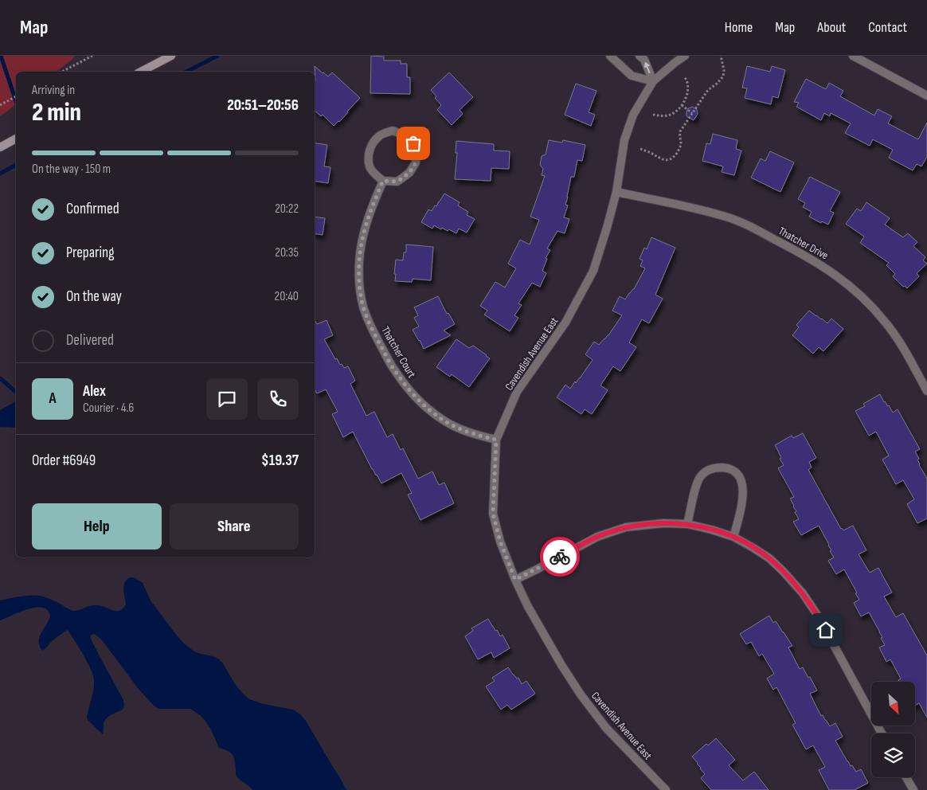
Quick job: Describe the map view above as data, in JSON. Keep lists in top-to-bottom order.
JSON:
{
  "streets": {
    "street": ["Thatcher Drive", "Thatcher Court", "Cavendish Avenue East"]
  },
  "crossings": [
    ["Thatcher Drive", "Cavendish Avenue East"],
    ["Thatcher Court", "Cavendish Avenue East"]
  ],
  "north": "bottom right",
  "page": {
    "header": "Map",
    "nav": [
      "Home",
      "Map",
      "About",
      "Contact"
    ],
    "heading": ["2 min", "Arriving in", "20:51–20:56"],
    "panel": [
      "Alex",
      "Courier · 4.6",
      "Order #6949",
      "$19.37"
    ],
    "bar": "On the way · 150 m",
    "list": [
      ["Confirmed", "20:22"],
      ["Preparing", "20:35"],
      ["On the way", "20:40"],
      "Delivered"
    ],
    "round": "A",
    "buttons": ["Help", "Share"]
  }
}
